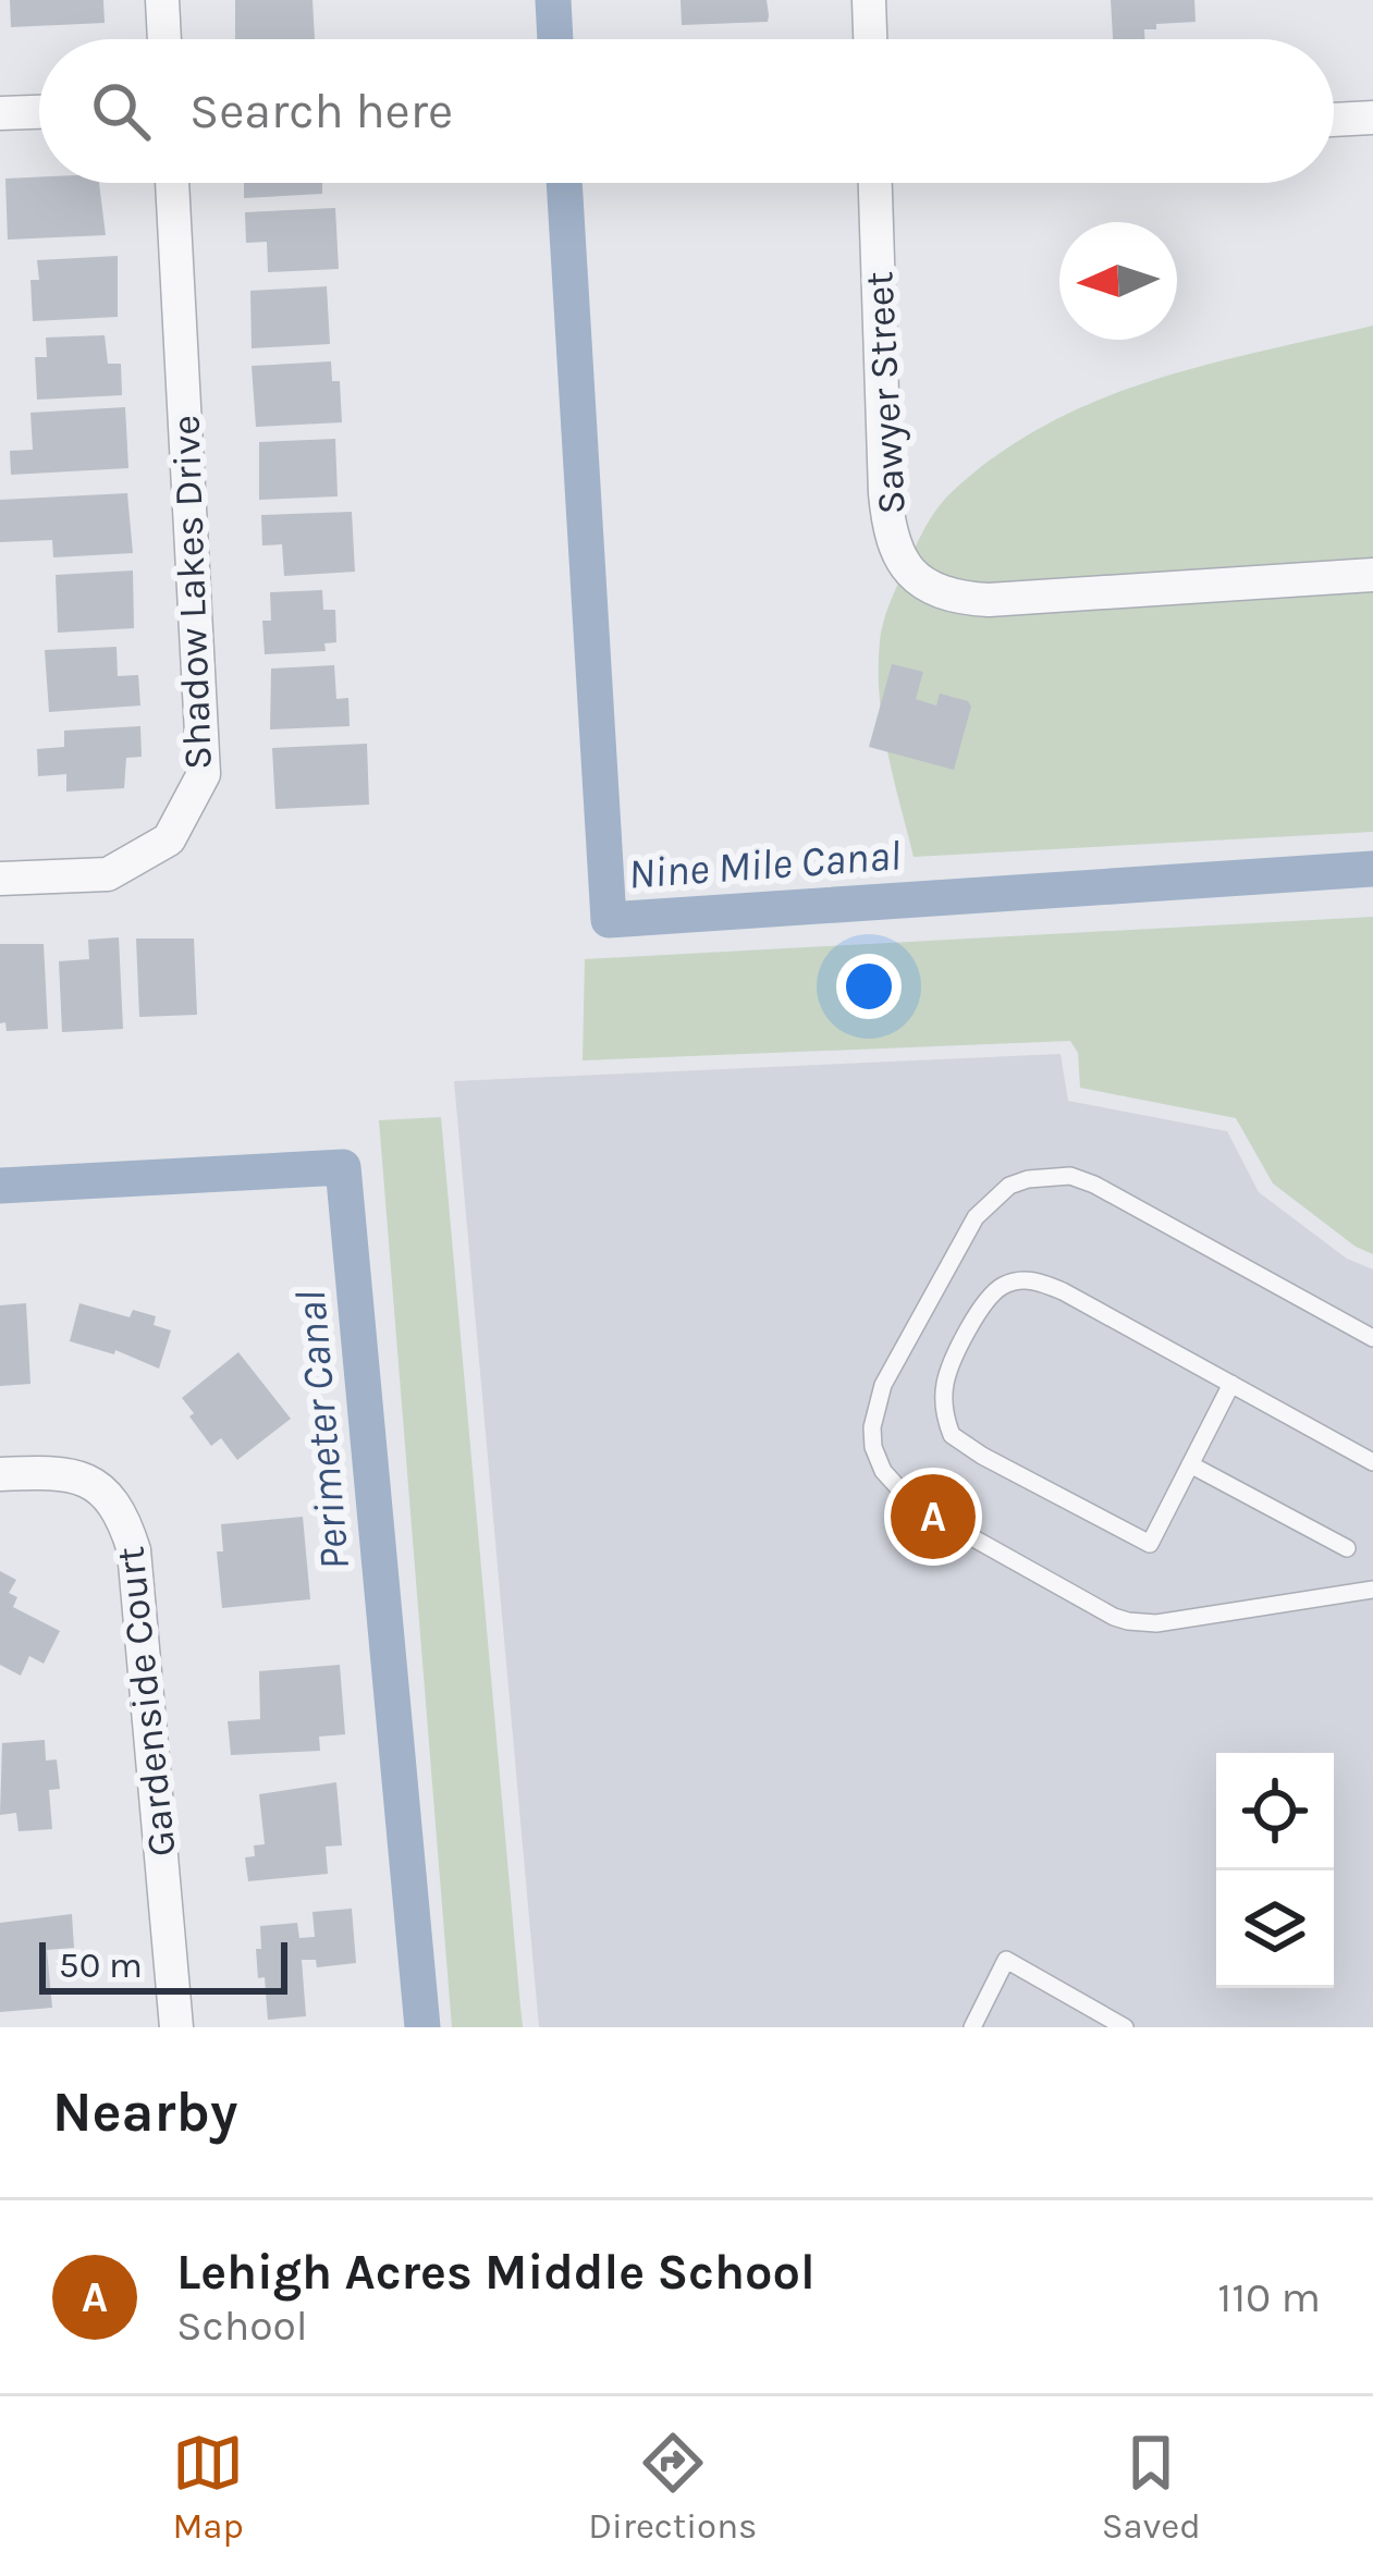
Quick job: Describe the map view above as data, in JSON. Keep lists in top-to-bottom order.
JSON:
{
  "streets": {
    "street": ["Sawyer Street", "Shadow Lakes Drive", "Gardenside Court"]
  },
  "water": ["Nine Mile Canal", "Perimeter Canal"],
  "scale_bar": "50 m",
  "north": "left",
  "page": {
    "search": "Search here",
    "pins": "A",
    "scale": "50 m",
    "heading": "Nearby",
    "list": [
      {
        "mark": "A",
        "name": "Lehigh Acres Middle School",
        "note": "School",
        "value": "110 m"
      }
    ],
    "nav": ["Map", "Directions", "Saved"]
  }
}
